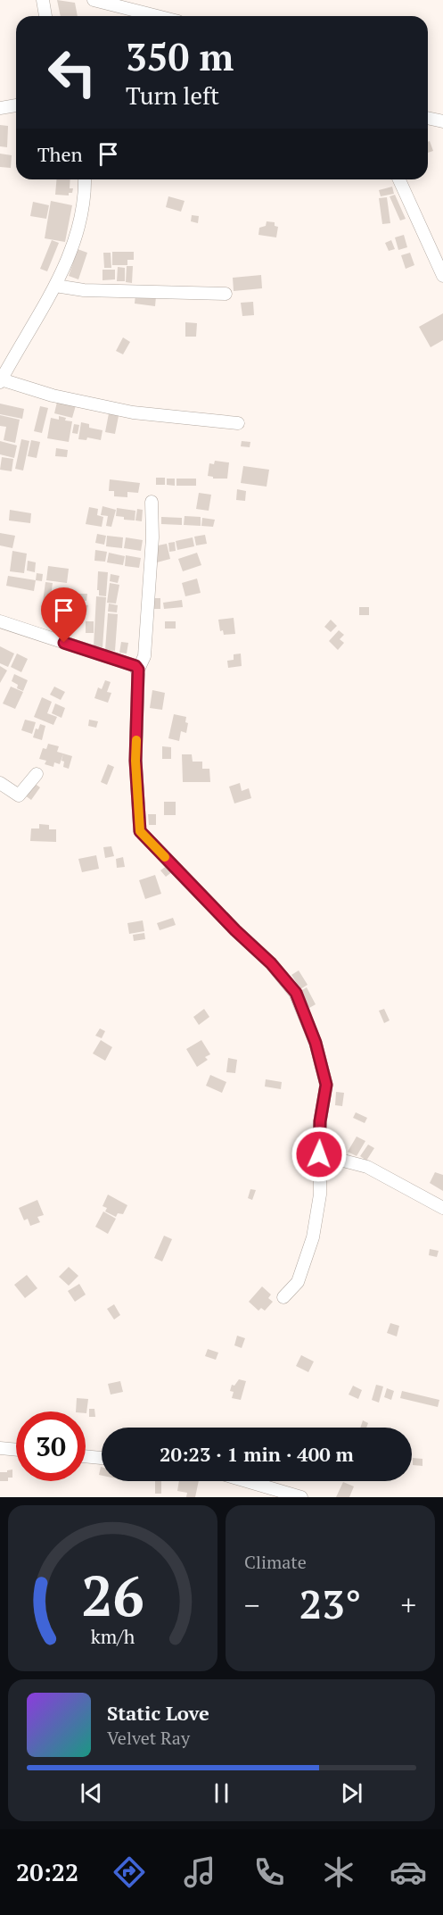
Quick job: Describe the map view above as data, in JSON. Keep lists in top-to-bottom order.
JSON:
{
  "page": {
    "turn": ["350 m", "Turn left"],
    "then": "Then",
    "limit": "30",
    "trip": "20:23 · 1 min · 400 m",
    "tile": "Climate",
    "heat": ["−", "23°", "+"],
    "song": ["Static Love", "Velvet Ray"],
    "tabs": "20:22",
    "gauge": ["26", "km/h"]
  }
}
